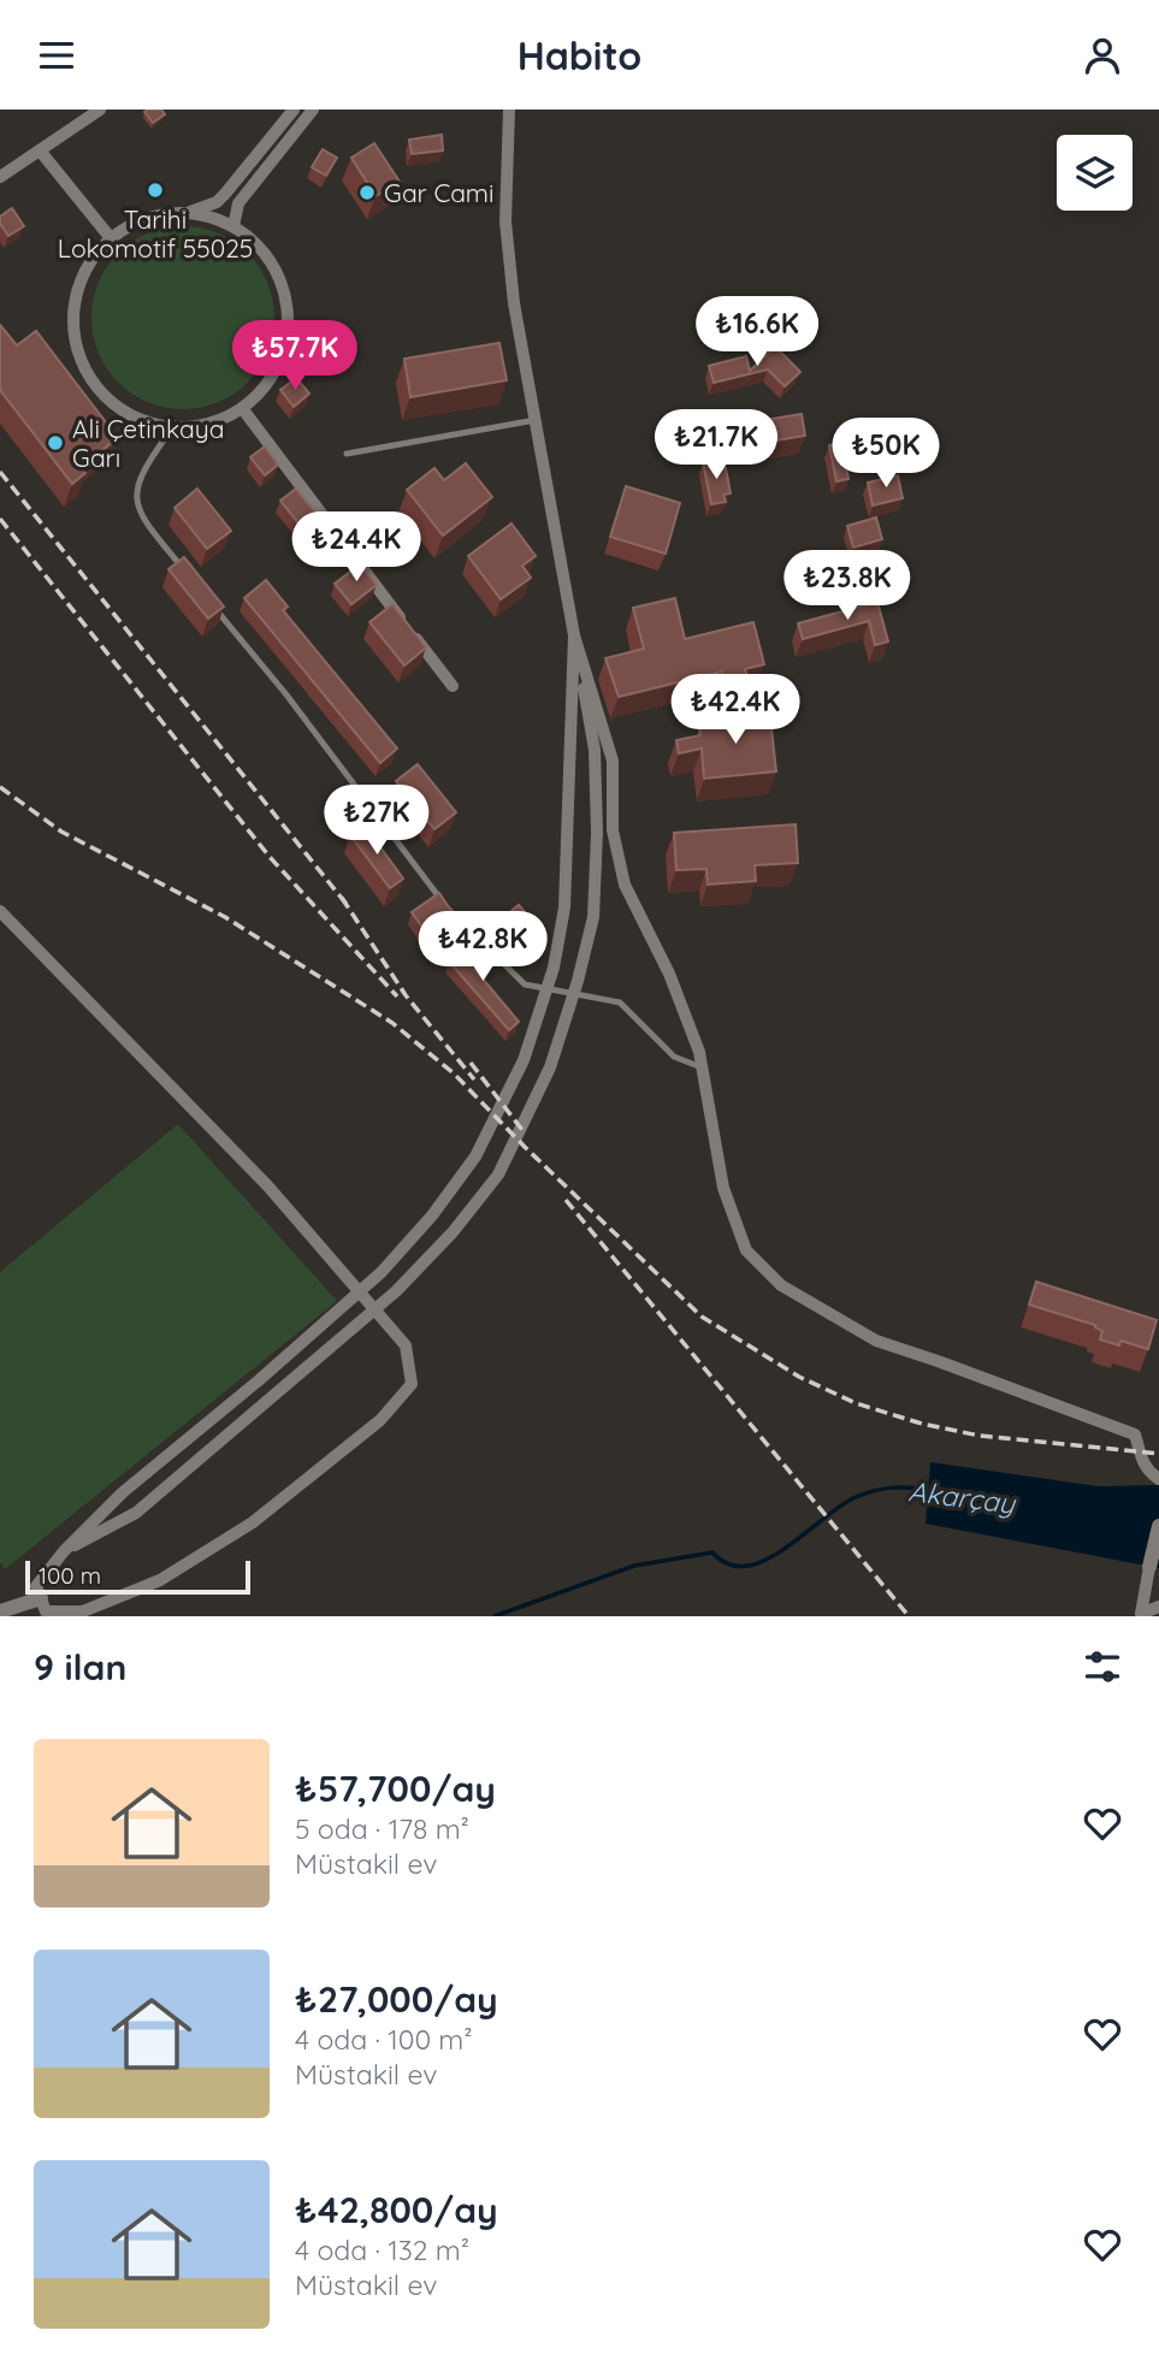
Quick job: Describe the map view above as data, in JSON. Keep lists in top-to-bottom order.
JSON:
{
  "water": ["Akarçay"],
  "places": ["Tarihi Lokomotif 55025", "Gar Cami", "Ali Çetinkaya Garı"],
  "scale_bar": "100 m",
  "page": {
    "header": "Habito",
    "price": [
      "₺16.6K",
      "₺57.7K",
      "₺21.7K",
      "₺50K",
      "₺24.4K",
      "₺23.8K",
      "₺42.4K",
      "₺27K",
      "₺42.8K"
    ],
    "scale": "100 m",
    "heading": "9 ilan",
    "list": [
      {
        "name": "₺57,700/ay",
        "note": "5 oda · 178 m² · Müstakil ev"
      },
      {
        "name": "₺27,000/ay",
        "note": "4 oda · 100 m² · Müstakil ev"
      },
      {
        "name": "₺42,800/ay",
        "note": "4 oda · 132 m² · Müstakil ev"
      }
    ]
  }
}
